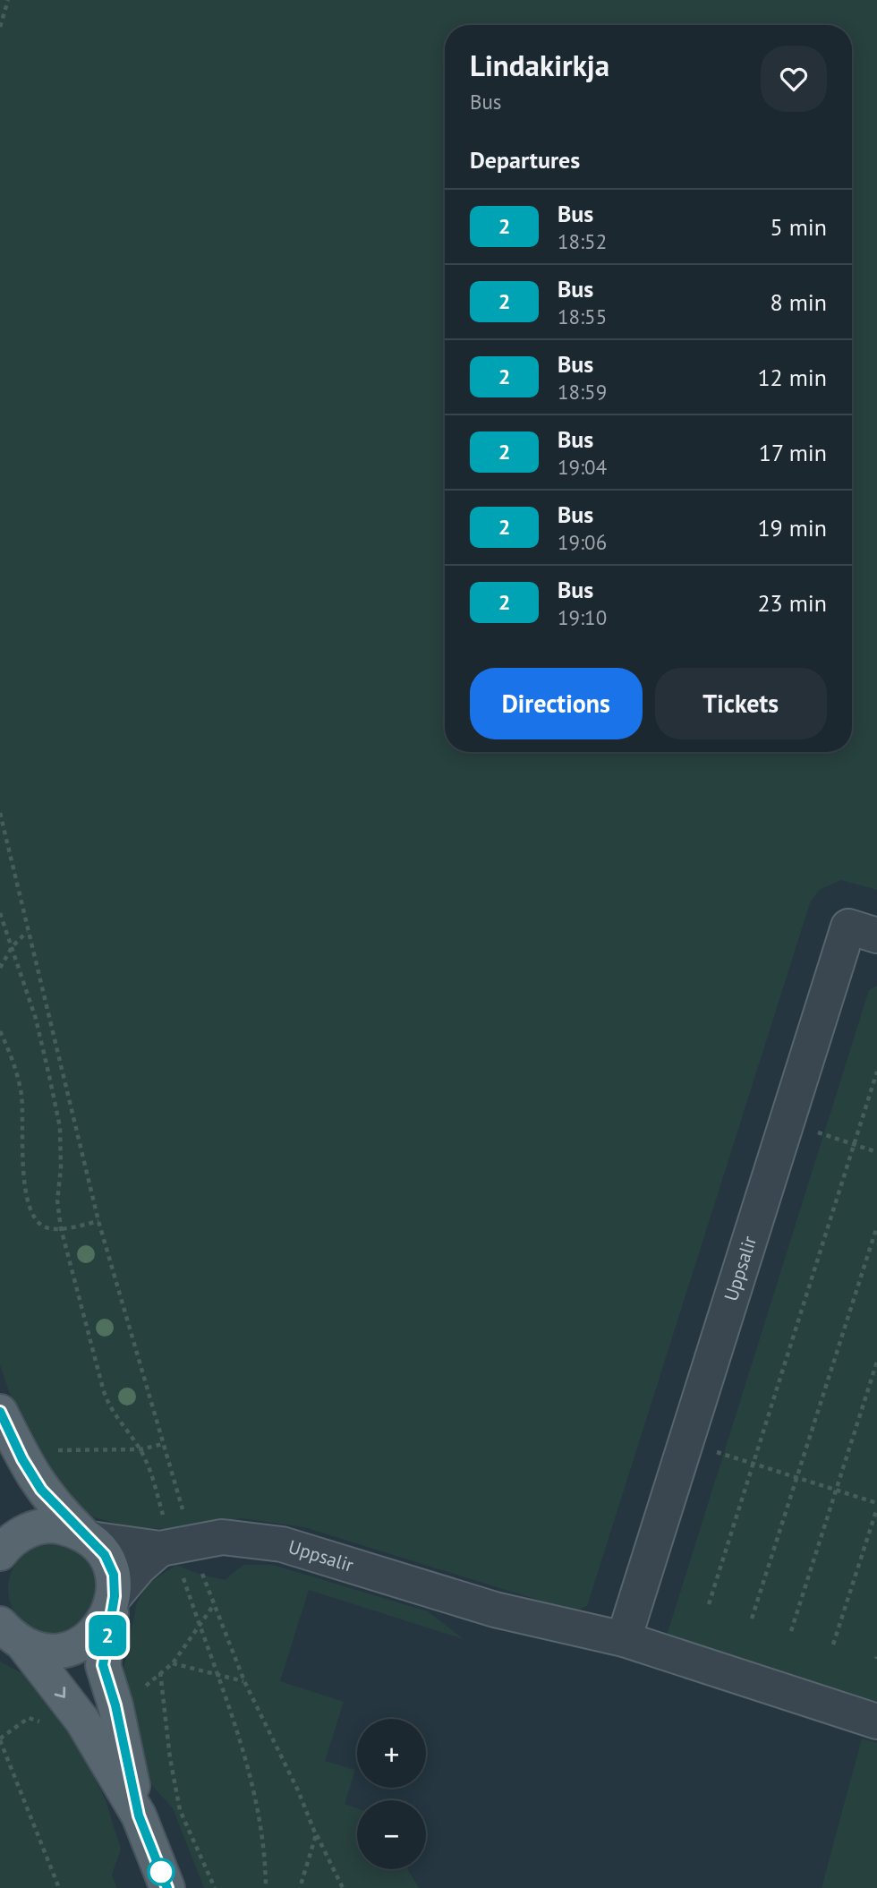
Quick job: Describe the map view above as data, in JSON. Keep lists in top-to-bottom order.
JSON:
{
  "streets": {
    "street": ["Uppsalir"]
  },
  "lines": ["bus line 2"],
  "page": {
    "on_map": "2",
    "heading": [
      ["Lindakirkja", "Bus"],
      "Departures"
    ],
    "list": [
      {
        "mark": "2",
        "name": "Bus",
        "note": "18:52",
        "value": "5 min"
      },
      {
        "mark": "2",
        "name": "Bus",
        "note": "18:55",
        "value": "8 min"
      },
      {
        "mark": "2",
        "name": "Bus",
        "note": "18:59",
        "value": "12 min"
      },
      {
        "mark": "2",
        "name": "Bus",
        "note": "19:04",
        "value": "17 min"
      },
      {
        "mark": "2",
        "name": "Bus",
        "note": "19:06",
        "value": "19 min"
      },
      {
        "mark": "2",
        "name": "Bus",
        "note": "19:10",
        "value": "23 min"
      }
    ],
    "buttons": ["Directions", "Tickets"],
    "map_buttons": ["+", "−"]
  }
}
